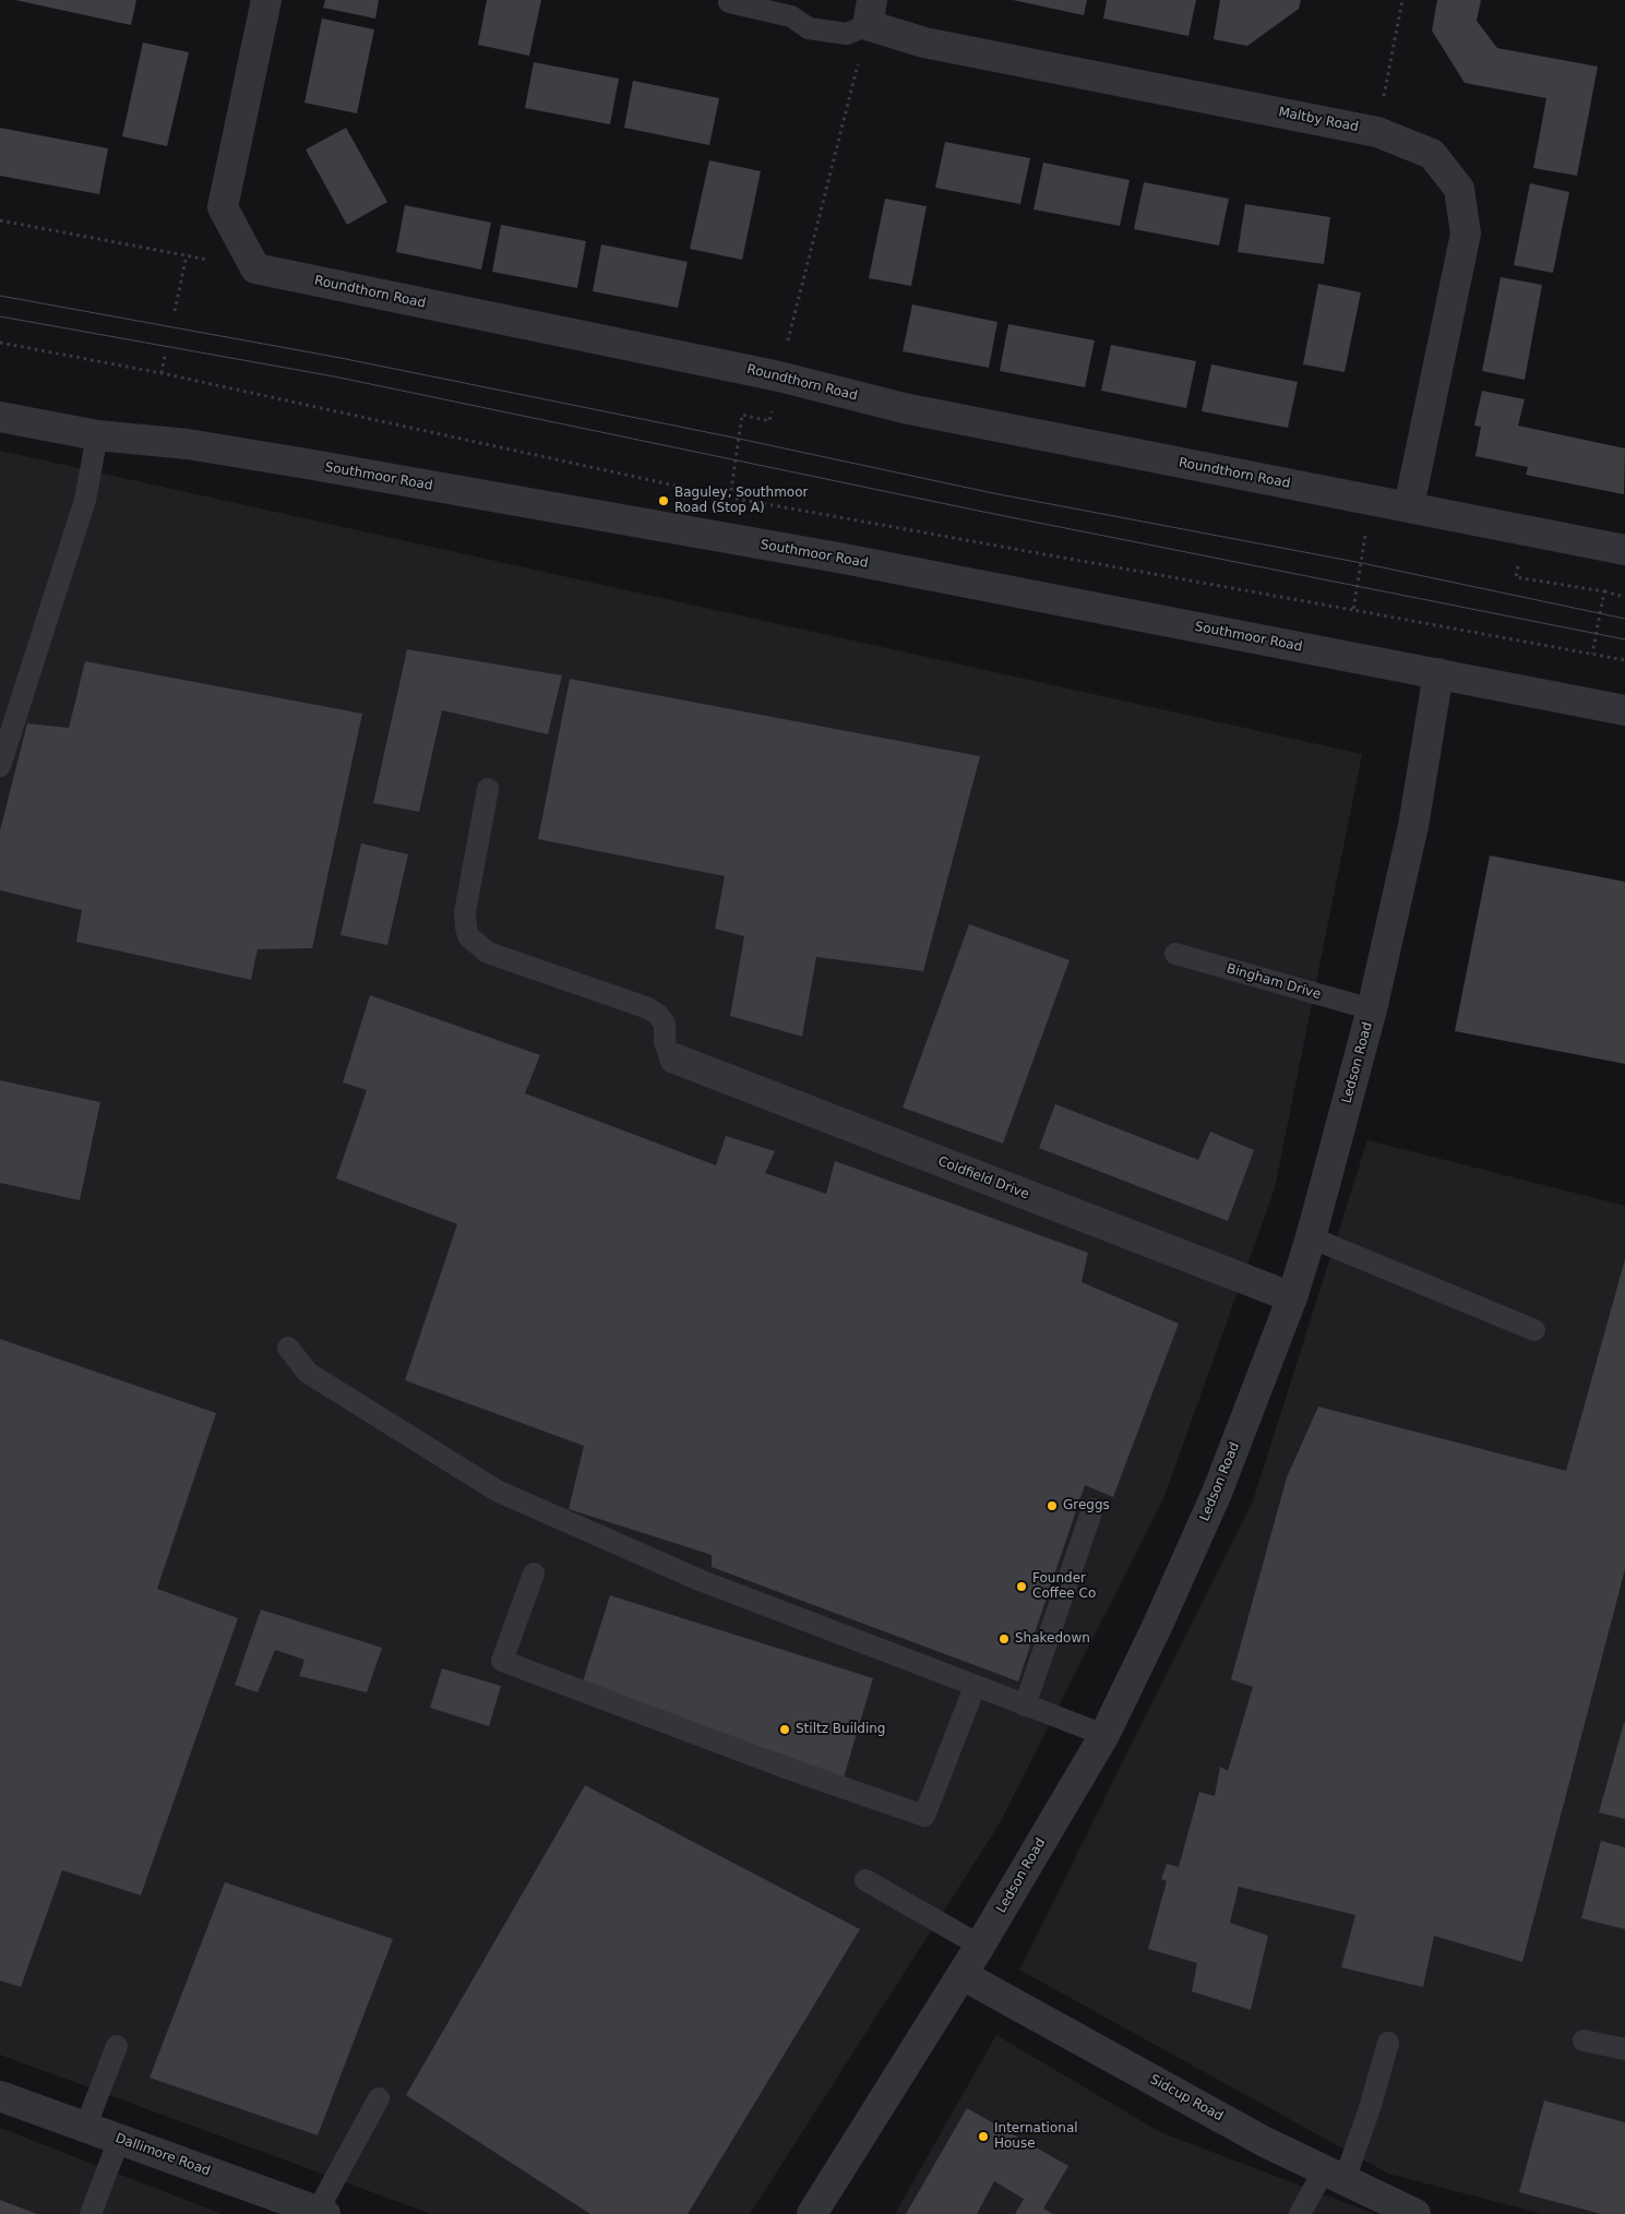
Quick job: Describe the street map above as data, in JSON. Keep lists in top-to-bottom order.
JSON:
{
  "streets": {
    "street": [
      "Maltby Road",
      "Roundthorn Road",
      "Southmoor Road",
      "Ledson Road",
      "Coldfield Drive",
      "Sidcup Road",
      "Dallimore Road"
    ],
    "lane": ["Bingham Drive"]
  },
  "crossings": [
    ["Maltby Road", "Roundthorn Road"],
    ["Southmoor Road", "Ledson Road"],
    ["Bingham Drive", "Ledson Road"],
    ["Ledson Road", "Coldfield Drive"],
    ["Ledson Road", "Sidcup Road"]
  ],
  "places": [
    "Baguley, Southmoor Road (Stop A)",
    "Greggs",
    "Founder Coffee Co",
    "Shakedown",
    "Stiltz Building",
    "International House"
  ]
}
